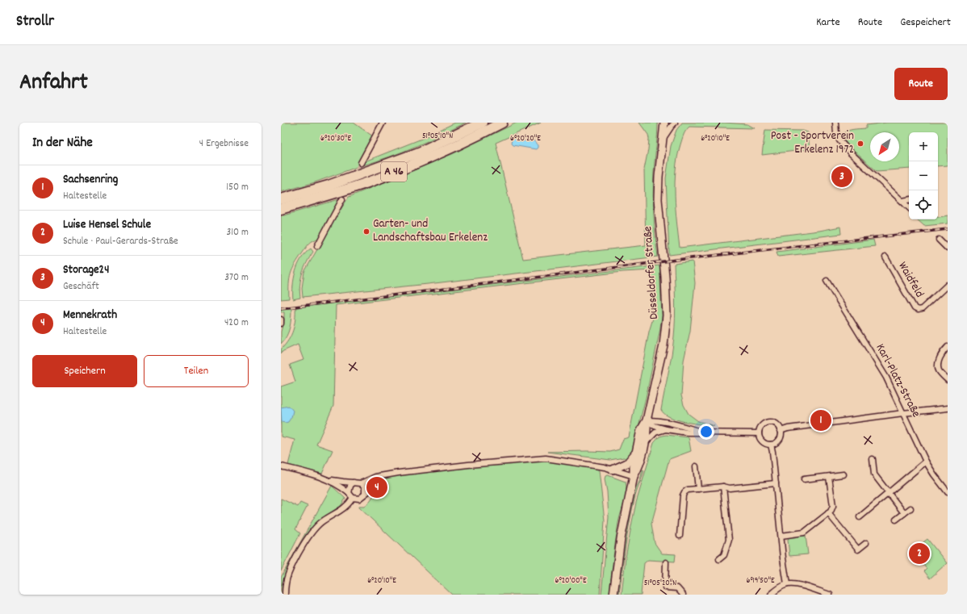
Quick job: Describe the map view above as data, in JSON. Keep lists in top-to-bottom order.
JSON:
{
  "streets": {
    "highway": ["A 46"],
    "main road": ["Düsseldorfer Straße"],
    "street": ["Waidfeld", "Karl-Platz-Straße"]
  },
  "places": ["Post - Sportverein Erkelenz 1972", "Garten- und Landschaftsbau Erkelenz"],
  "north": "bottom left",
  "page": {
    "header": "Strollr",
    "nav": ["Karte", "Route", "Gespeichert"],
    "title": "Anfahrt",
    "buttons": [
      "Route",
      ["Speichern", "Teilen"]
    ],
    "heading": ["In der Nähe", "4 Ergebnisse"],
    "map_buttons": ["+", "−"],
    "list": [
      {
        "mark": "1",
        "name": "Sachsenring",
        "note": "Haltestelle",
        "value": "150 m"
      },
      {
        "mark": "2",
        "name": "Luise Hensel Schule",
        "note": "Schule · Paul-Gerards-Straße",
        "value": "310 m"
      },
      {
        "mark": "3",
        "name": "Storage24",
        "note": "Geschäft",
        "value": "370 m"
      },
      {
        "mark": "4",
        "name": "Mennekrath",
        "note": "Haltestelle",
        "value": "420 m"
      }
    ],
    "pins": [
      "3",
      "1",
      "4",
      "2"
    ]
  },
  "coordinates": [
    "51°05'10\"N",
    "6°20'30\"E",
    "6°20'10\"E",
    "6°20'20\"E",
    "6°20'00\"E",
    "6°19'50\"E",
    "51°05'20\"N"
  ]
}
